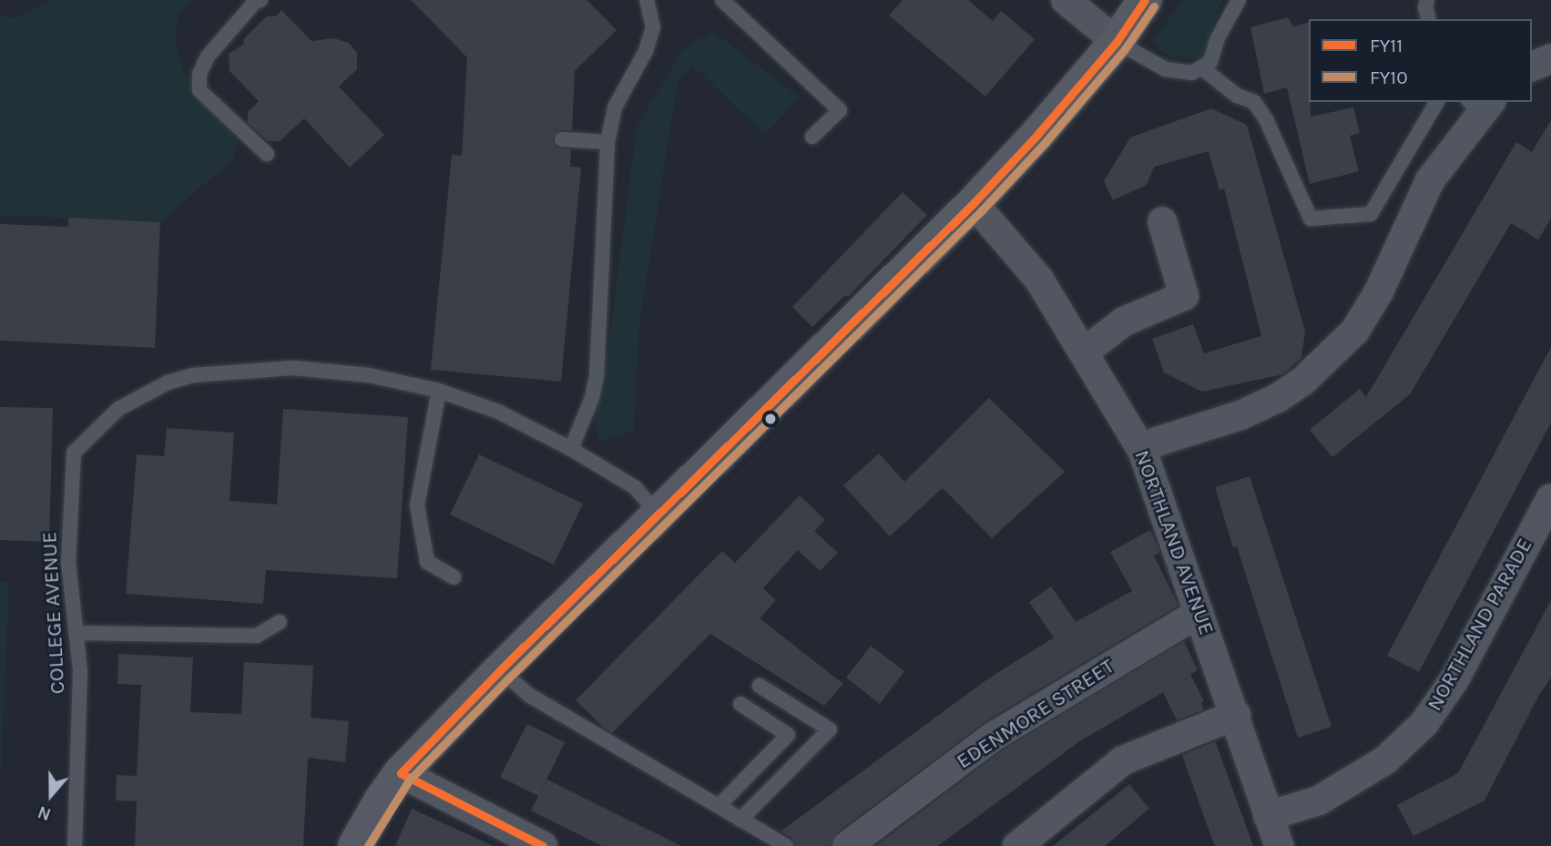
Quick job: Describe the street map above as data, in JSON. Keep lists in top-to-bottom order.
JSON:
{
  "streets": {
    "street": ["NORTHLAND AVENUE", "NORTHLAND PARADE", "EDENMORE STREET"],
    "lane": ["COLLEGE AVENUE"]
  },
  "crossings": [
    ["NORTHLAND AVENUE", "NORTHLAND PARADE"],
    ["NORTHLAND AVENUE", "EDENMORE STREET"]
  ],
  "lines": ["transit line FY11", "transit line FY10"],
  "legend": ["FY11", "FY10"],
  "north": "bottom"
}
